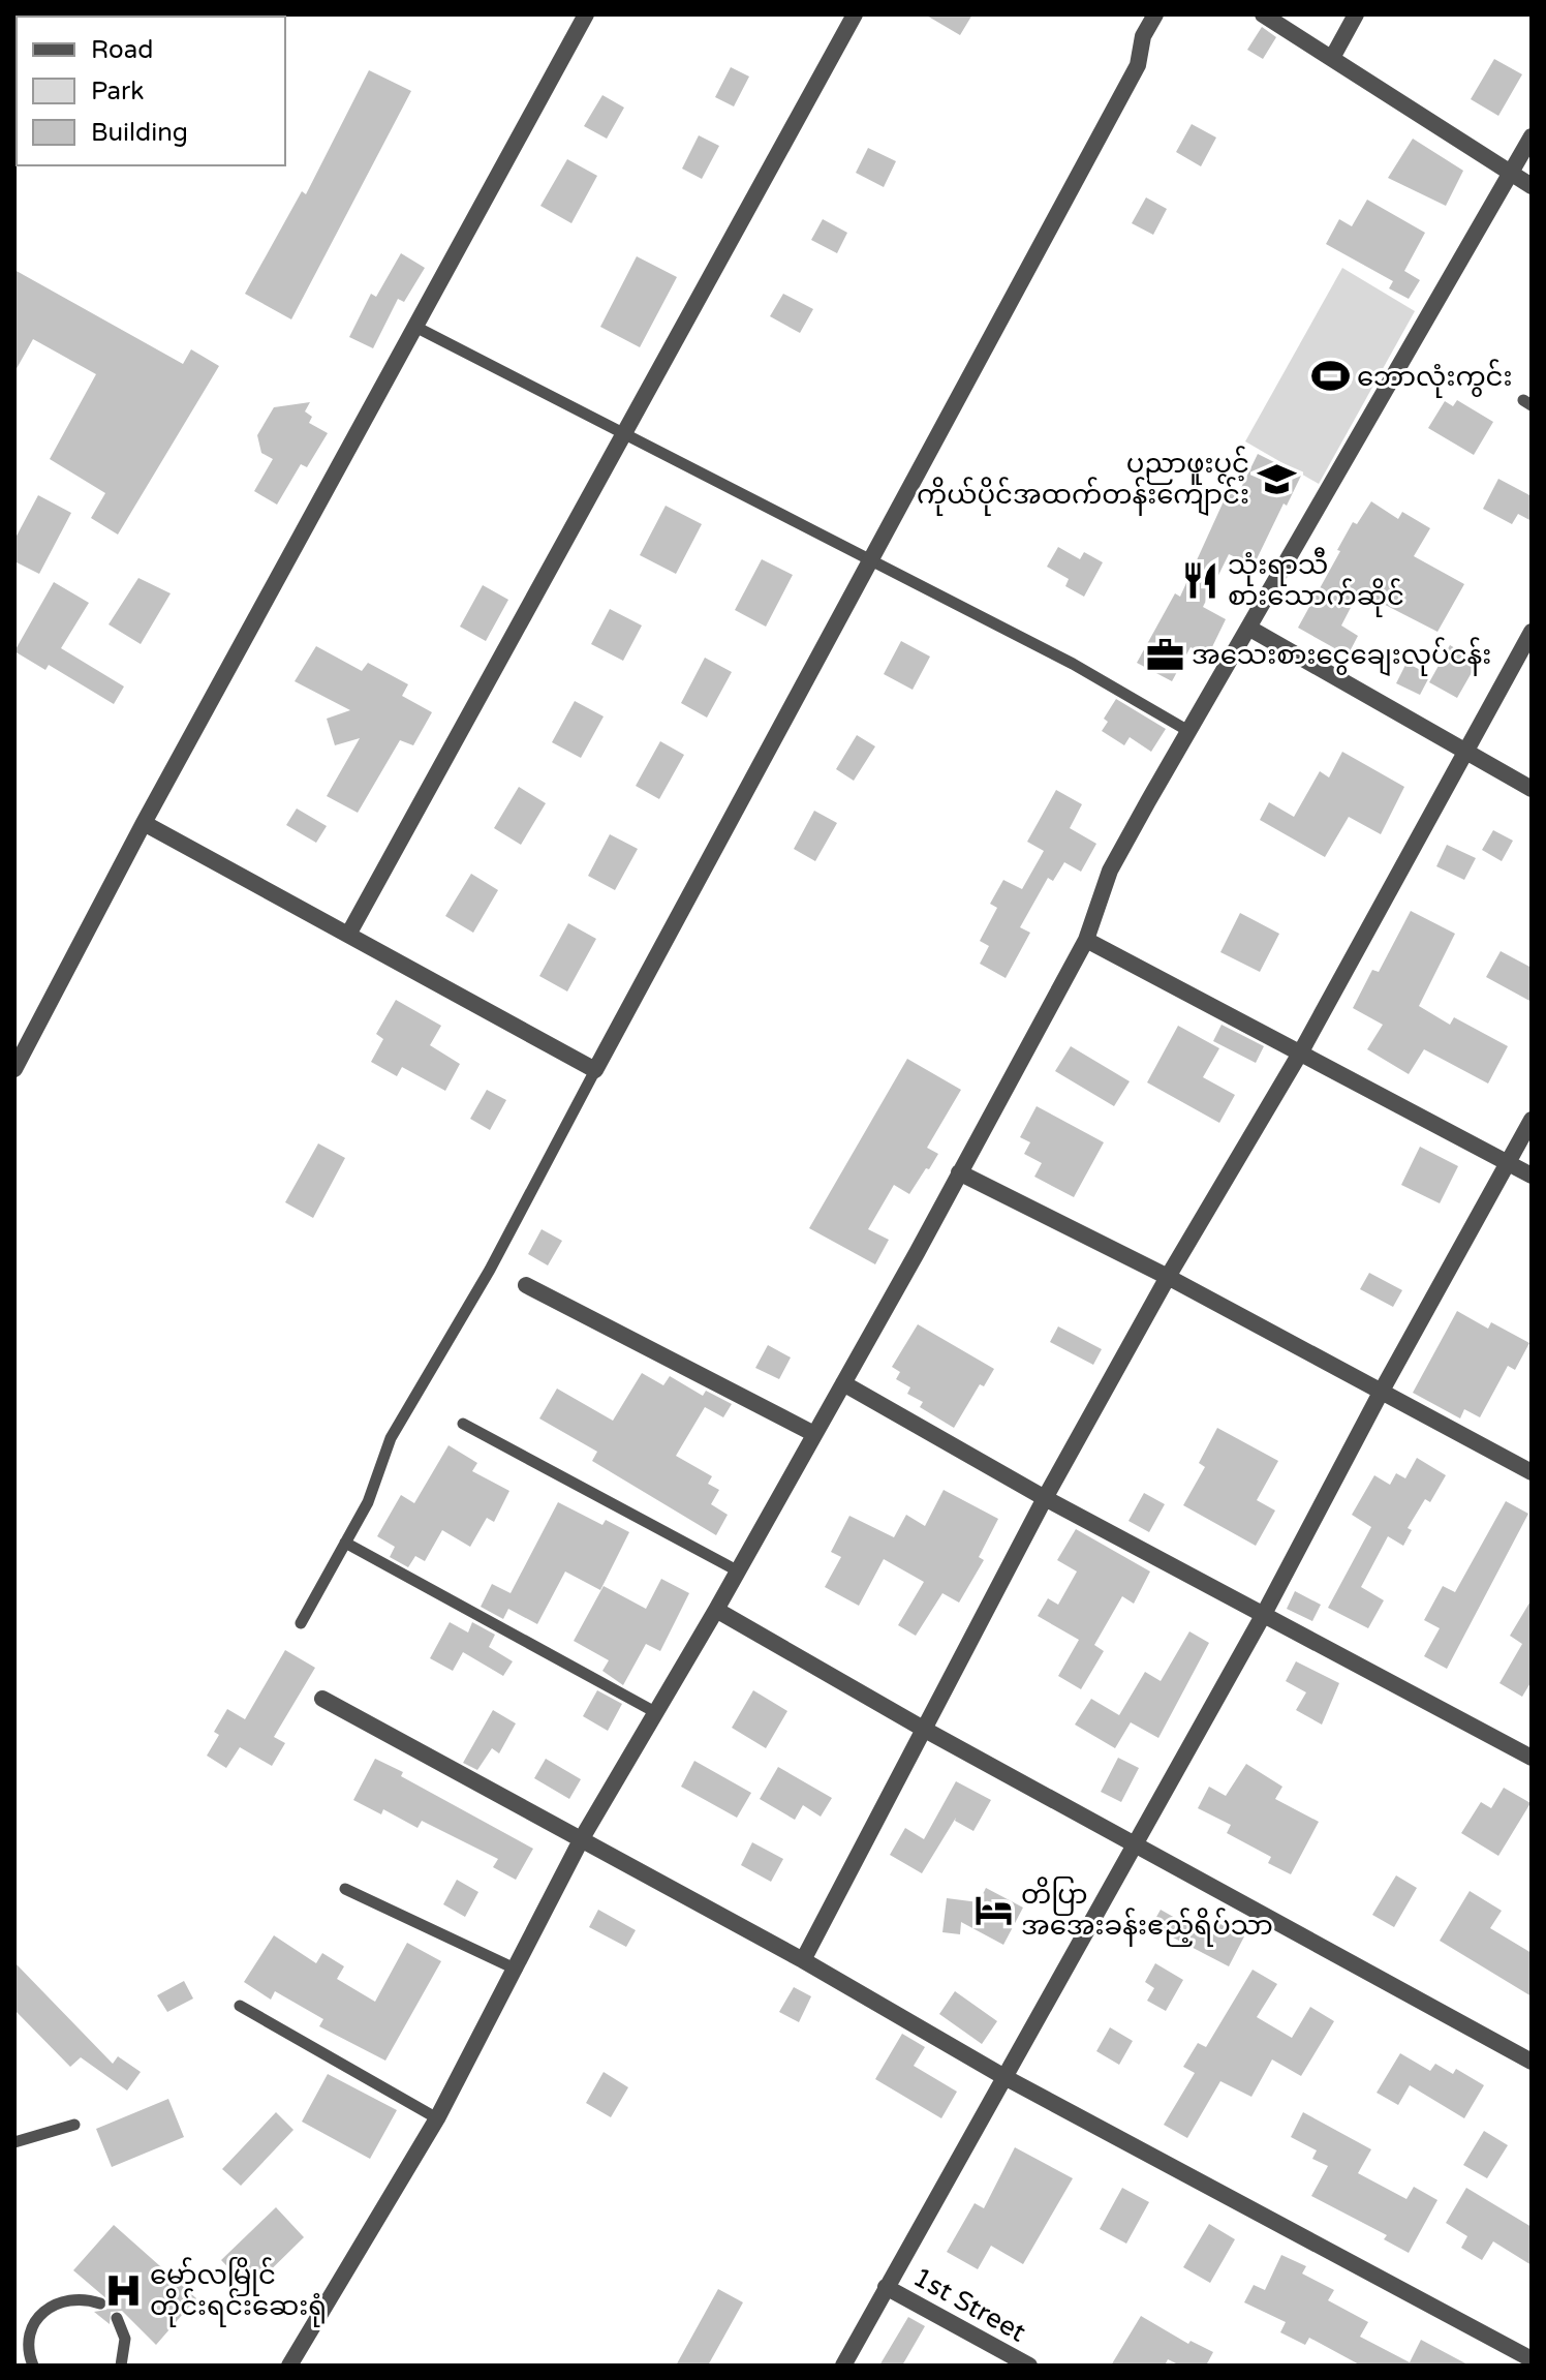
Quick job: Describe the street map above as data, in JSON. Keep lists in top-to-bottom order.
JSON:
{
  "streets": {
    "street": ["1st Street"]
  },
  "places": {
    "sports": ["ဘောလုံးကွင်း"],
    "school or university": ["ပညာဖူးပွင့် ကိုယ်ပိုင်အထက်တန်းကျောင်း"],
    "restaurant": ["သုံးရာသီ စားသောက်ဆိုင်"],
    "office": ["အသေးစားငွေချေးလုပ်ငန်း"],
    "hotel": ["တိပြာ အအေးခန်းဧည့်ရိပ်သာ"],
    "hospital": ["မော်လမြိုင် တိုင်းရင်းဆေးရုံ"]
  },
  "legend": ["Road", "Park", "Building"]
}
